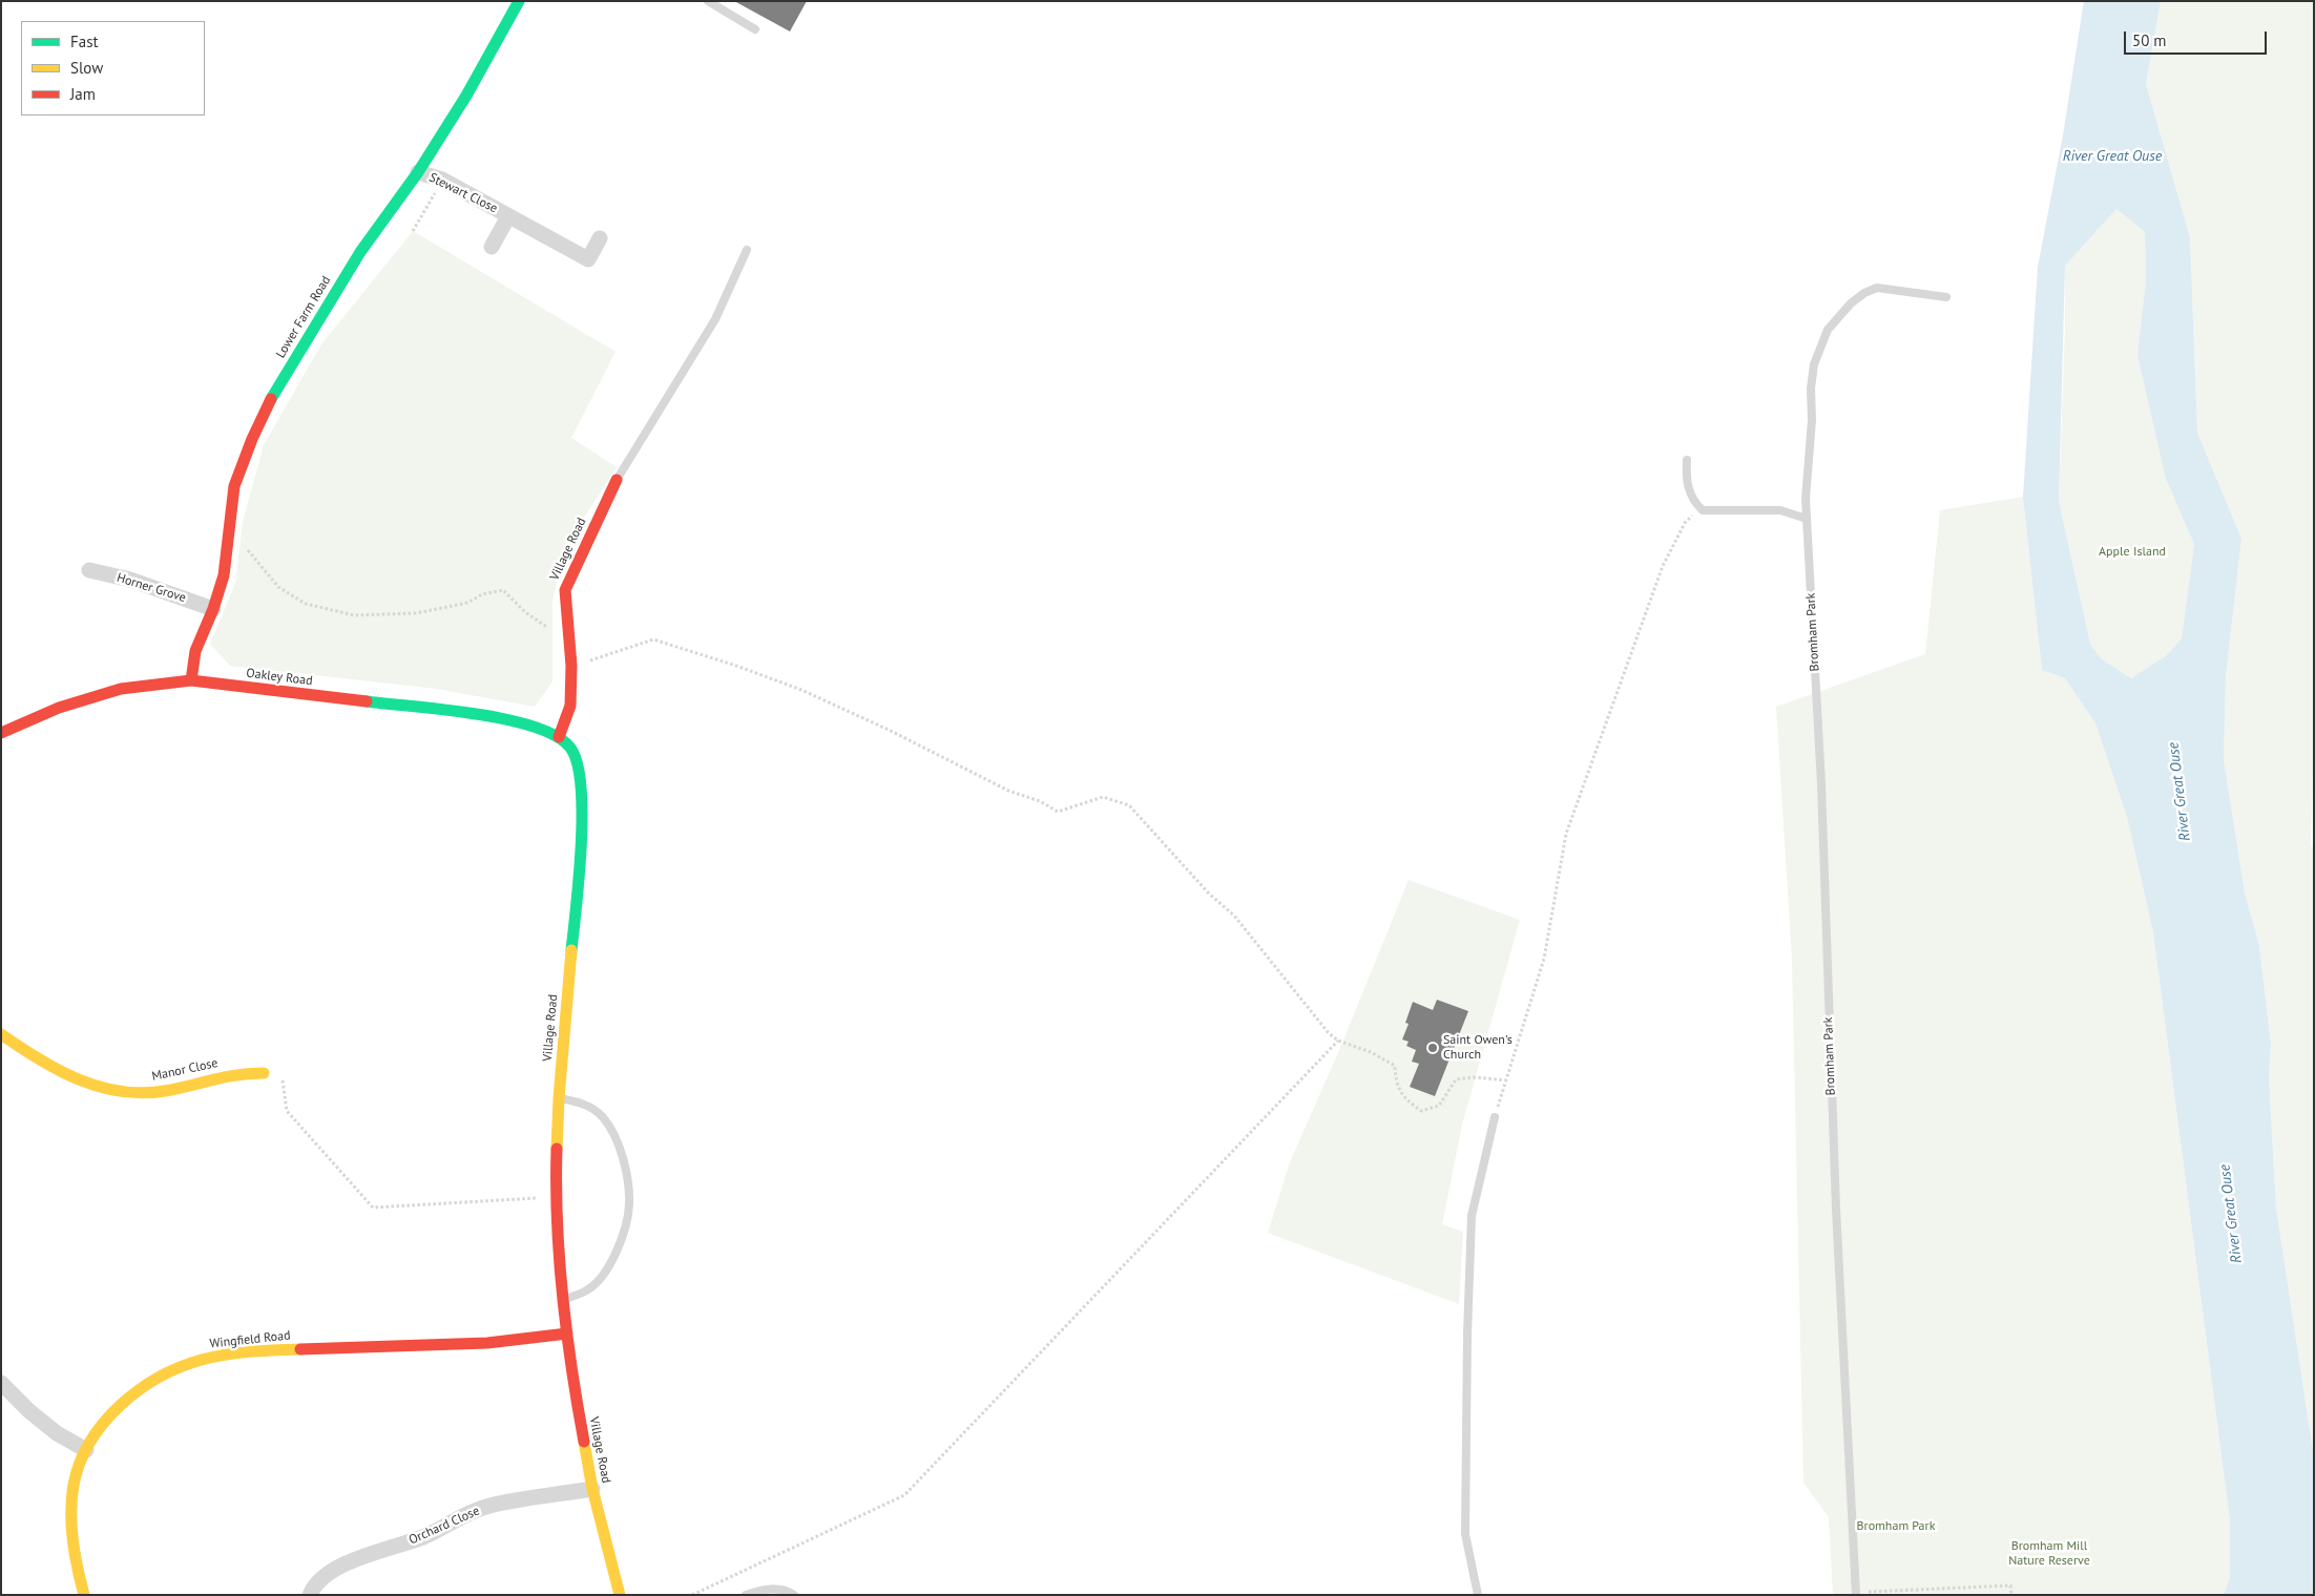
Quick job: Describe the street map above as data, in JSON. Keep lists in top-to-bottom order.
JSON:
{
  "streets": {
    "street": [
      "Stewart Close",
      "Lower Farm Road",
      "Village Road",
      "Horner Grove",
      "Oakley Road",
      "Manor Close",
      "Wingfield Road",
      "Orchard Close"
    ],
    "lane": ["Bromham Park"]
  },
  "crossings": [
    ["Stewart Close", "Lower Farm Road"],
    ["Lower Farm Road", "Horner Grove"],
    ["Lower Farm Road", "Oakley Road"],
    ["Village Road", "Oakley Road"],
    ["Village Road", "Wingfield Road"],
    ["Village Road", "Orchard Close"]
  ],
  "water": ["River Great Ouse"],
  "parks": ["Apple Island", "Bromham Park", "Bromham Mill Nature Reserve"],
  "places": ["Saint Owen's Church"],
  "legend": ["Fast", "Slow", "Jam"],
  "scale_bar": "50 m"
}
